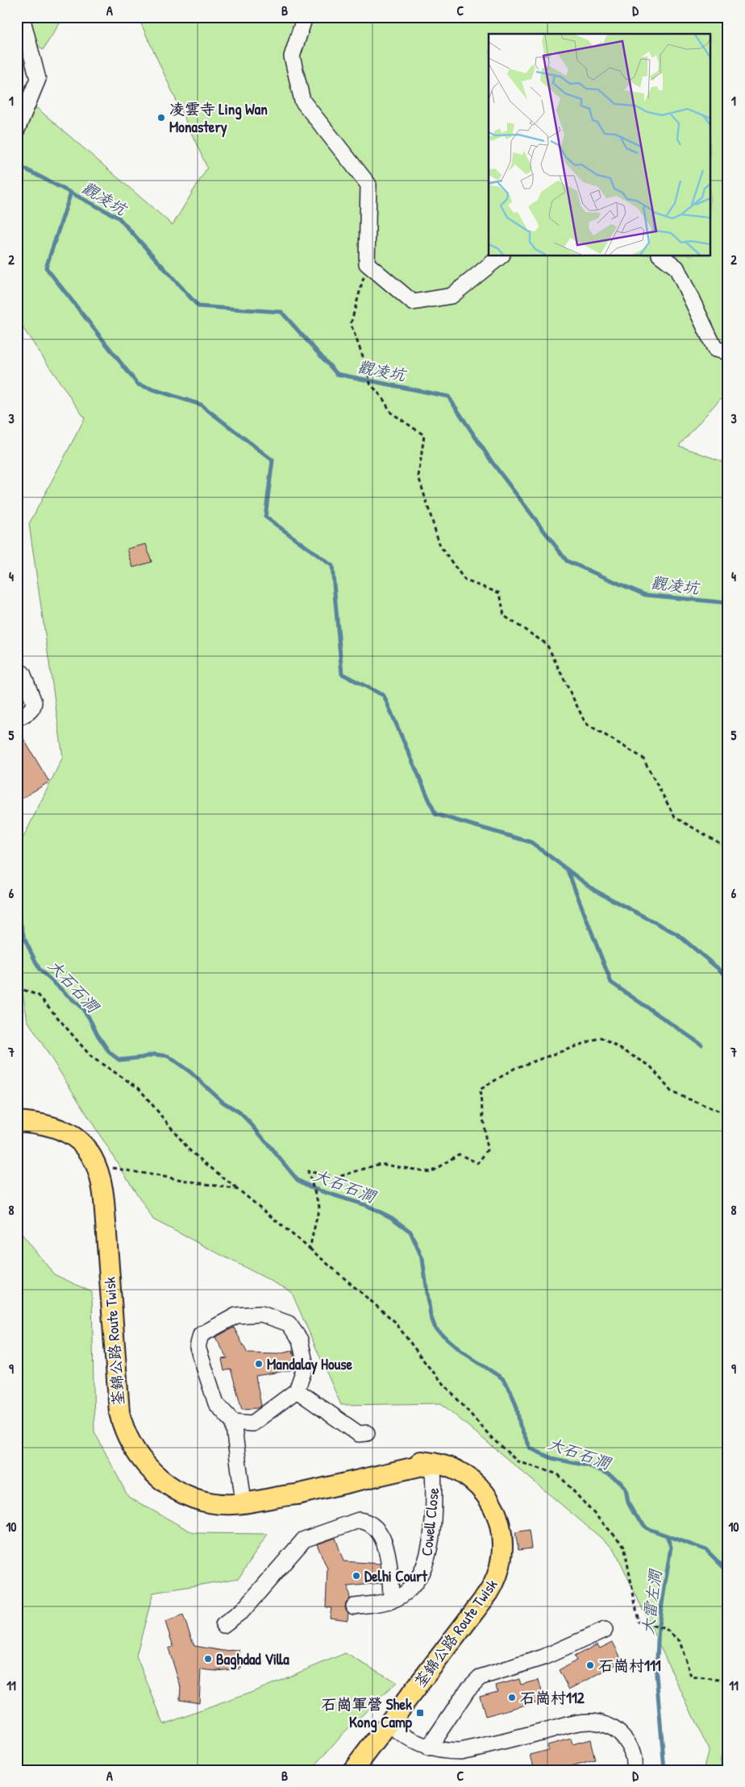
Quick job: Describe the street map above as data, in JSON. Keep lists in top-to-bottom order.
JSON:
{
  "streets": {
    "main road": ["荃錦公路 Route Twisk"],
    "lane": ["Cowell Close"]
  },
  "crossings": [
    ["荃錦公路 Route Twisk", "Cowell Close"]
  ],
  "water": ["觀凌坑", "大石石澗", "大雷左澗"],
  "places": {
    "other": [
      "凌雲寺 Ling Wan Monastery",
      "Mandalay House",
      "Delhi Court",
      "Baghdad Villa",
      "石崗村111",
      "石崗村112"
    ],
    "transit": ["石崗軍營 Shek Kong Camp"]
  },
  "grid": {
    "columns": [
      "A",
      "B",
      "C",
      "D"
    ],
    "rows": [
      "1",
      "2",
      "3",
      "4",
      "5",
      "6",
      "7",
      "8",
      "9",
      "10",
      "11"
    ]
  }
}
